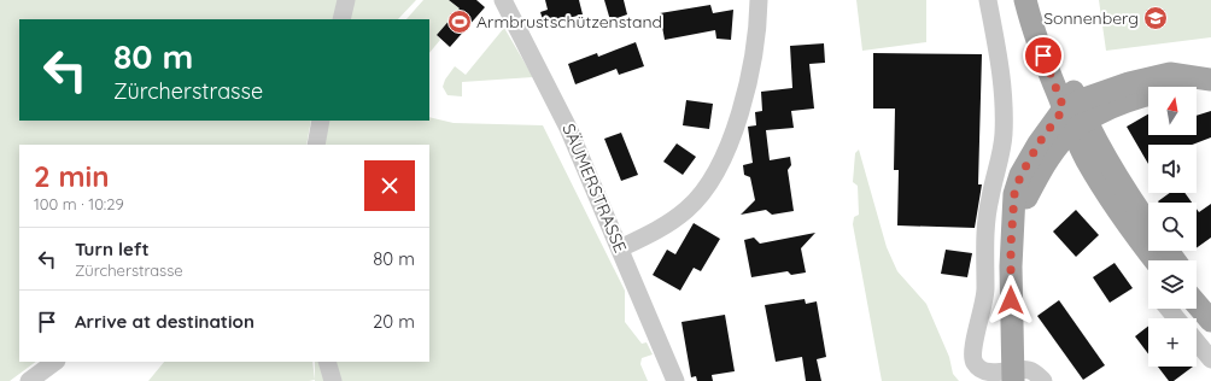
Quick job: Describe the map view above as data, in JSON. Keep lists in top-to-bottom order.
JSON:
{
  "streets": {
    "street": ["SÄUMERSTRASSE"]
  },
  "places": {
    "school or university": ["Sonnenberg"],
    "sports": ["Armbrustschützenstand"]
  },
  "north": "top",
  "page": {
    "turn": ["80 m", "Zürcherstrasse"],
    "map_buttons": "+",
    "heading": ["2 min", "100 m · 10:29"],
    "list": [
      {
        "name": "Turn left",
        "note": "Zürcherstrasse",
        "value": "80 m"
      },
      {
        "name": "Arrive at destination",
        "value": "20 m"
      }
    ]
  }
}
